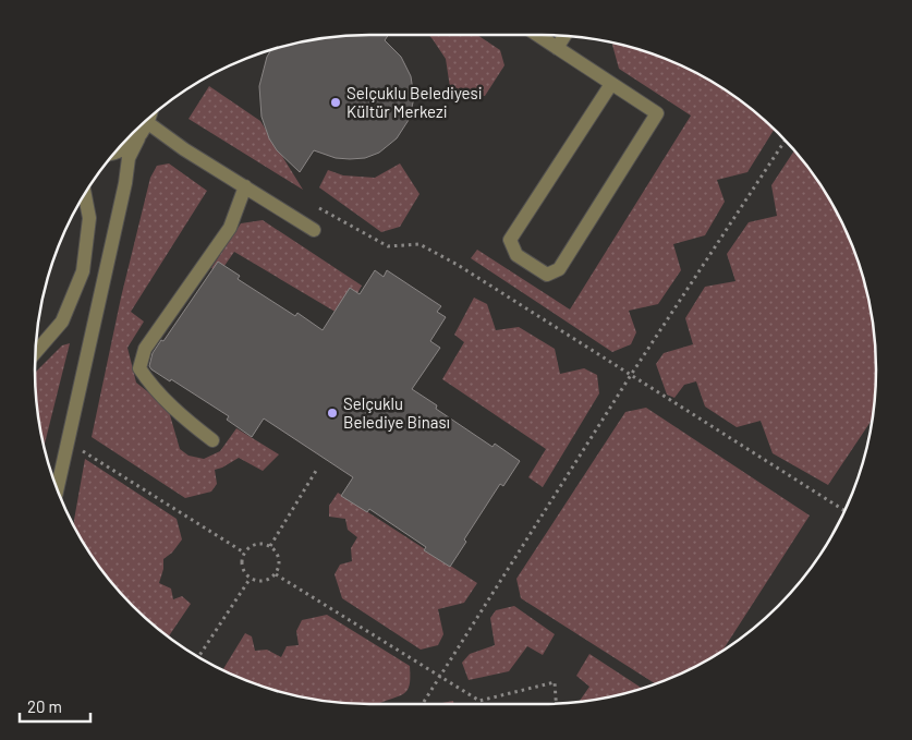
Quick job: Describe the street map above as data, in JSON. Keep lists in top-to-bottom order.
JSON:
{
  "places": ["Selçuklu Belediyesi Kültür Merkezi", "Selçuklu Belediye Binası"],
  "scale_bar": "20 m"
}
